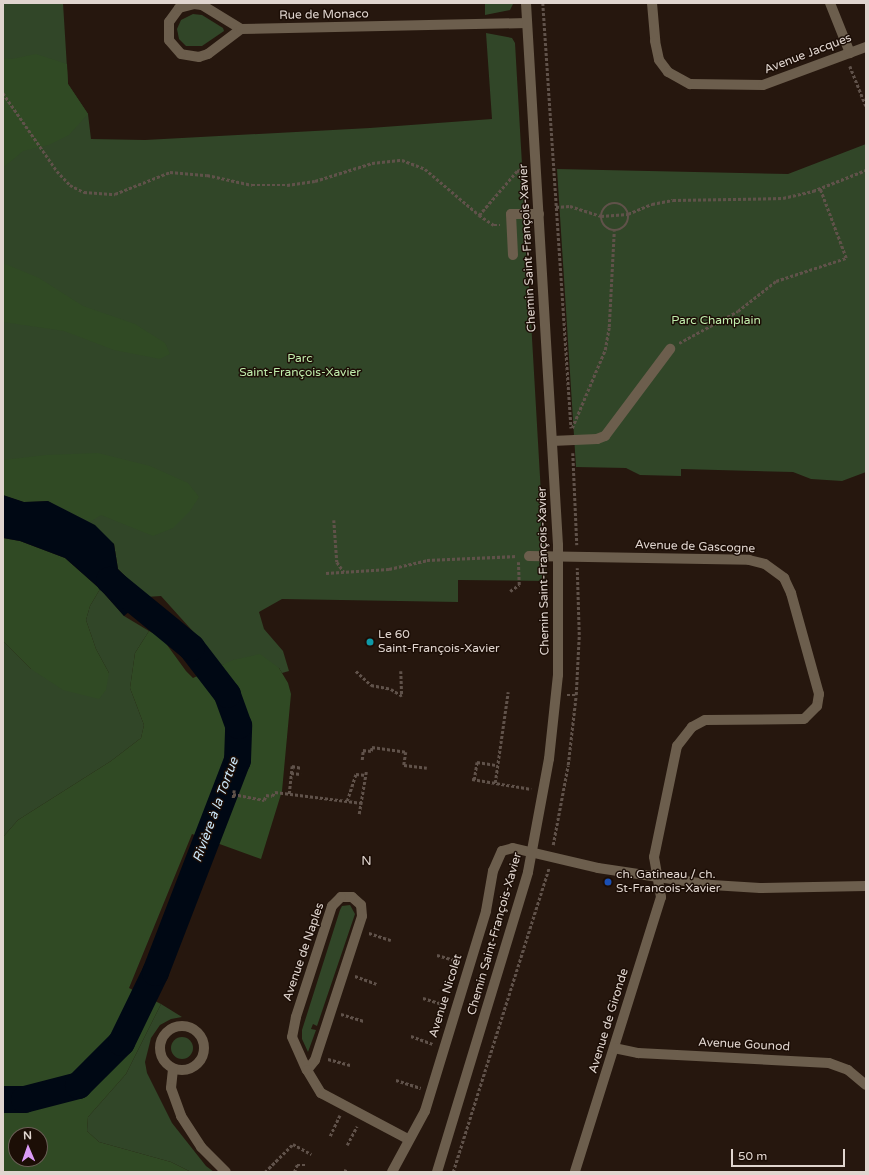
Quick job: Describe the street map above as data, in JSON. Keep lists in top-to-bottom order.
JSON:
{
  "streets": {
    "street": [
      "Rue de Monaco",
      "Avenue Jacques",
      "Chemin Saint-François-Xavier",
      "Avenue de Gascogne",
      "Avenue de Naples",
      "Avenue Nicolet",
      "Avenue de Gironde",
      "Avenue Gounod"
    ]
  },
  "crossings": [
    ["Rue de Monaco", "Chemin Saint-François-Xavier"],
    ["Chemin Saint-François-Xavier", "Avenue de Gascogne"],
    ["Chemin Saint-François-Xavier", "Avenue Nicolet"],
    ["Avenue de Gascogne", "Avenue Nicolet"],
    ["Avenue de Gascogne", "Avenue de Gironde"],
    ["Avenue de Naples", "Avenue Nicolet"],
    ["Avenue Nicolet", "Avenue de Gironde"],
    ["Avenue de Gironde", "Avenue Gounod"]
  ],
  "districts": ["N"],
  "water": ["Rivière à la Tortue"],
  "parks": ["Parc Champlain", "Parc Saint-François-Xavier"],
  "places": ["Le 60 Saint-François-Xavier", "ch. Gatineau / ch. St-Francois-Xavier"],
  "scale_bar": "50 m",
  "north": "top"
}
